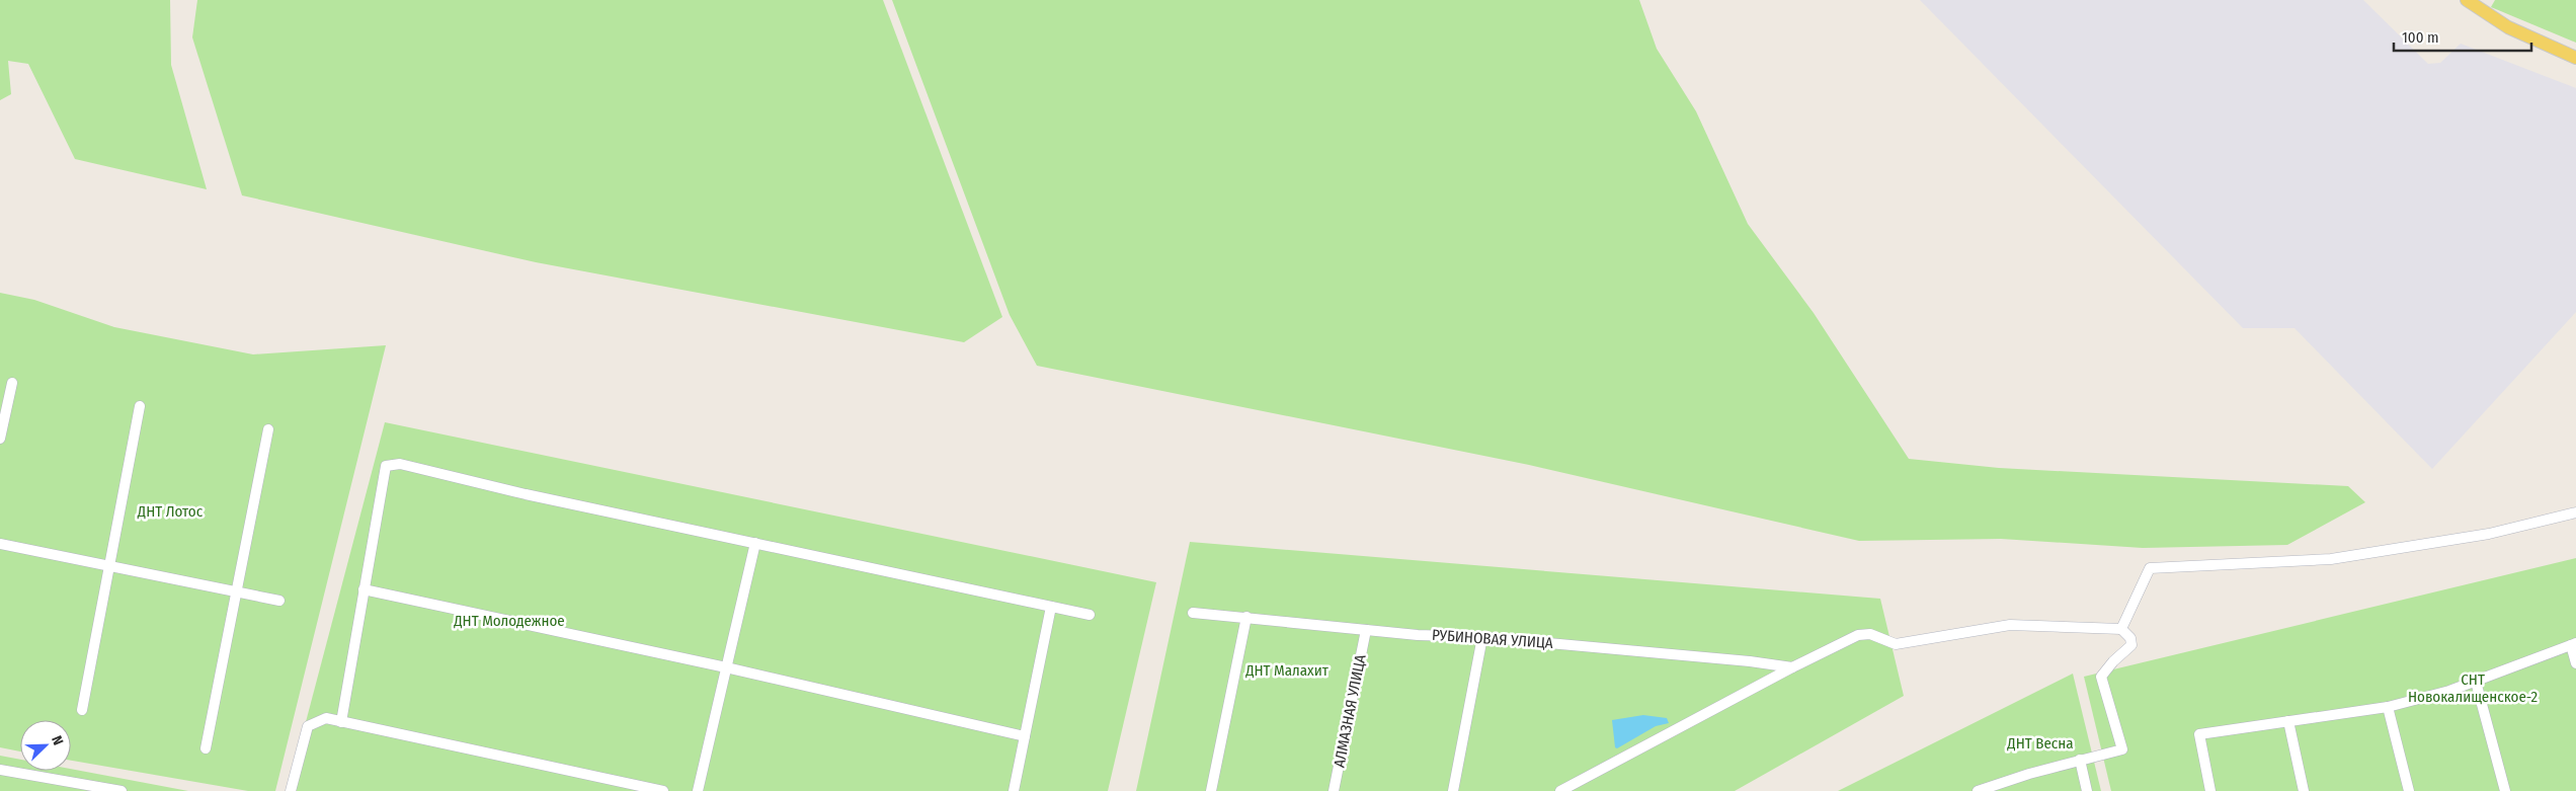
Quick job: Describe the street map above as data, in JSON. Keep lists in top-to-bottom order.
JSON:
{
  "streets": {
    "street": ["РУБИНОВАЯ УЛИЦА", "АЛМАЗНАЯ УЛИЦА"]
  },
  "crossings": [
    ["РУБИНОВАЯ УЛИЦА", "АЛМАЗНАЯ УЛИЦА"]
  ],
  "parks": [
    "ДНТ Лотос",
    "ДНТ Молодежное",
    "ДНТ Малахит",
    "СНТ Новокалищенское-2",
    "ДНТ Весна"
  ],
  "scale_bar": "100 m",
  "north": "top right"
}
